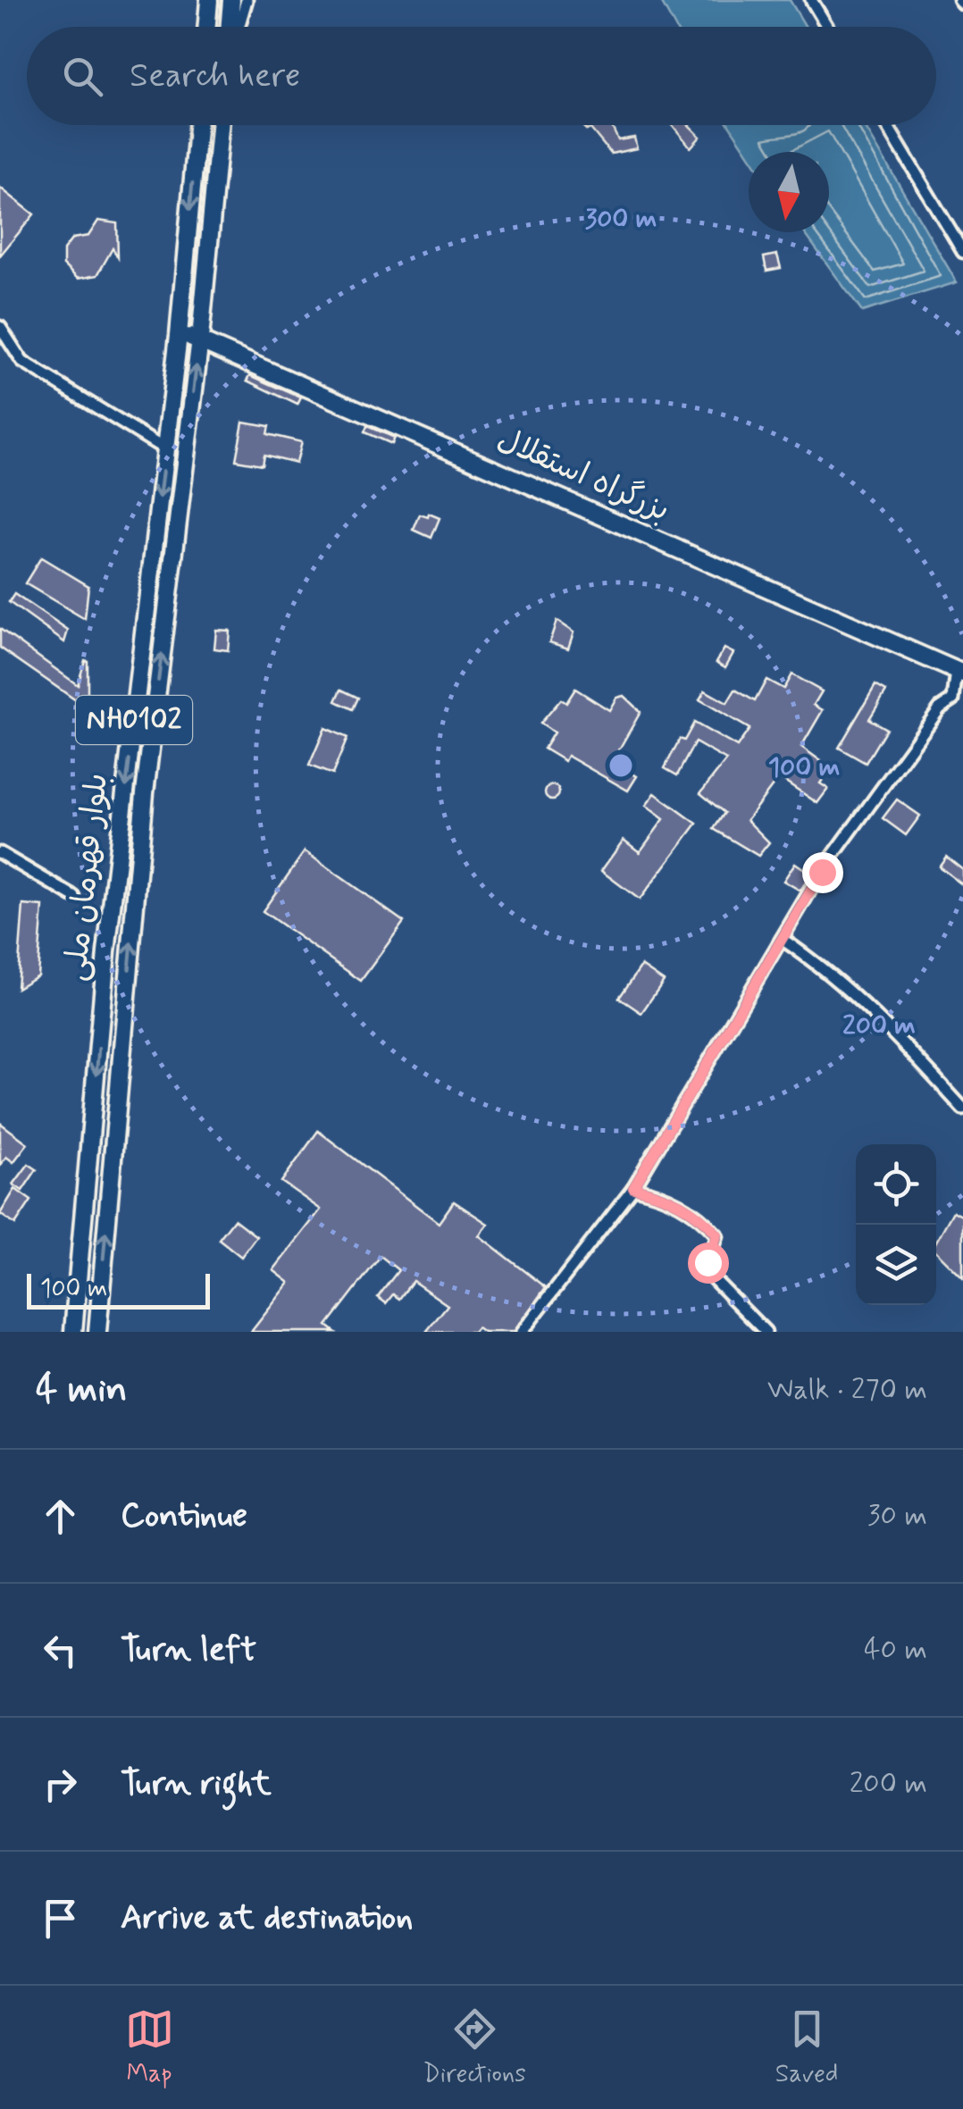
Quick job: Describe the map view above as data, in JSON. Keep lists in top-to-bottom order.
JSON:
{
  "streets": {
    "highway": ["بزرگراه استقلال", "NH0102", "بلوار قهرمان ملی"]
  },
  "crossings": [
    ["بزرگراه استقلال", "بلوار قهرمان ملی"]
  ],
  "scale_bar": "100 m",
  "north": "bottom",
  "page": {
    "search": "Search here",
    "scale": "100 m",
    "heading": ["4 min", "Walk · 270 m"],
    "list": [
      ["Continue", "30 m"],
      ["Turn left", "40 m"],
      ["Turn right", "200 m"],
      "Arrive at destination"
    ],
    "nav": ["Map", "Directions", "Saved"]
  },
  "rings": ["300 m", "100 m", "200 m"]
}
